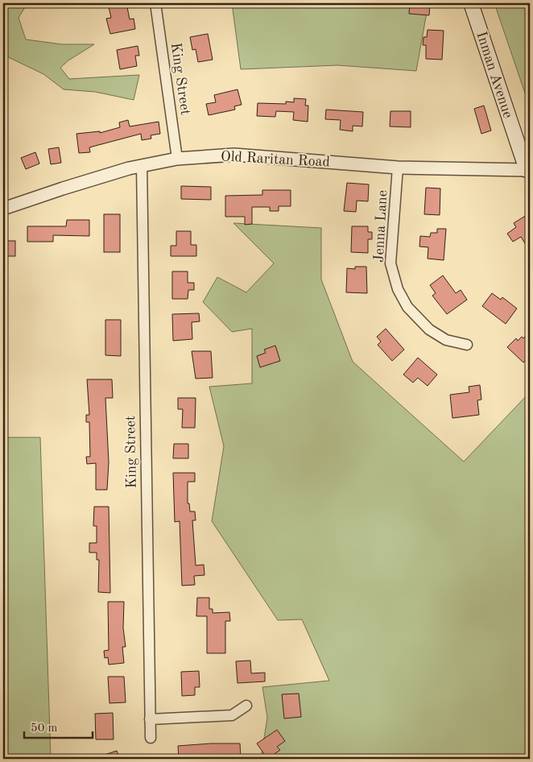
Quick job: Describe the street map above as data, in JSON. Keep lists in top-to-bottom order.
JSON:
{
  "streets": {
    "main road": ["Inman Avenue"],
    "street": ["King Street", "Old Raritan Road", "Jenna Lane"]
  },
  "crossings": [
    ["Inman Avenue", "Old Raritan Road"],
    ["King Street", "Old Raritan Road"],
    ["Old Raritan Road", "Jenna Lane"]
  ],
  "scale_bar": "50 m"
}
